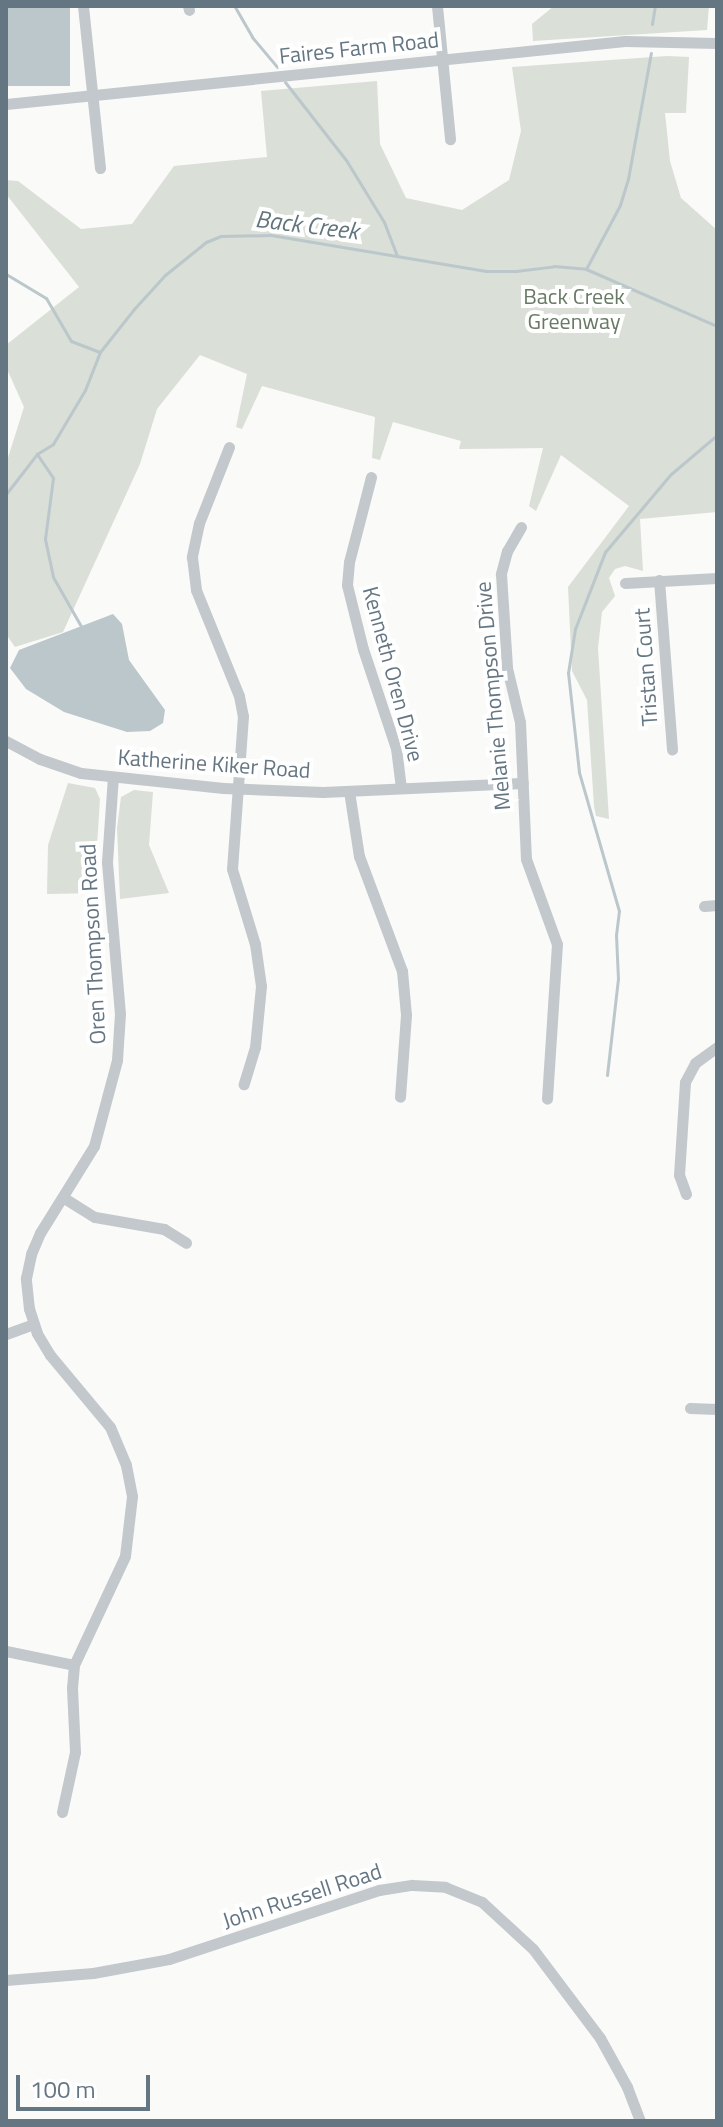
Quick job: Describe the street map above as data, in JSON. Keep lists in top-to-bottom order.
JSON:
{
  "streets": {
    "street": [
      "Faires Farm Road",
      "Tristan Court",
      "Kenneth Oren Drive",
      "Melanie Thompson Drive",
      "Katherine Kiker Road",
      "Oren Thompson Road",
      "John Russell Road"
    ]
  },
  "crossings": [
    ["Kenneth Oren Drive", "Katherine Kiker Road"],
    ["Melanie Thompson Drive", "Katherine Kiker Road"],
    ["Katherine Kiker Road", "Oren Thompson Road"]
  ],
  "water": ["Back Creek"],
  "parks": ["Back Creek Greenway"],
  "scale_bar": "100 m"
}
